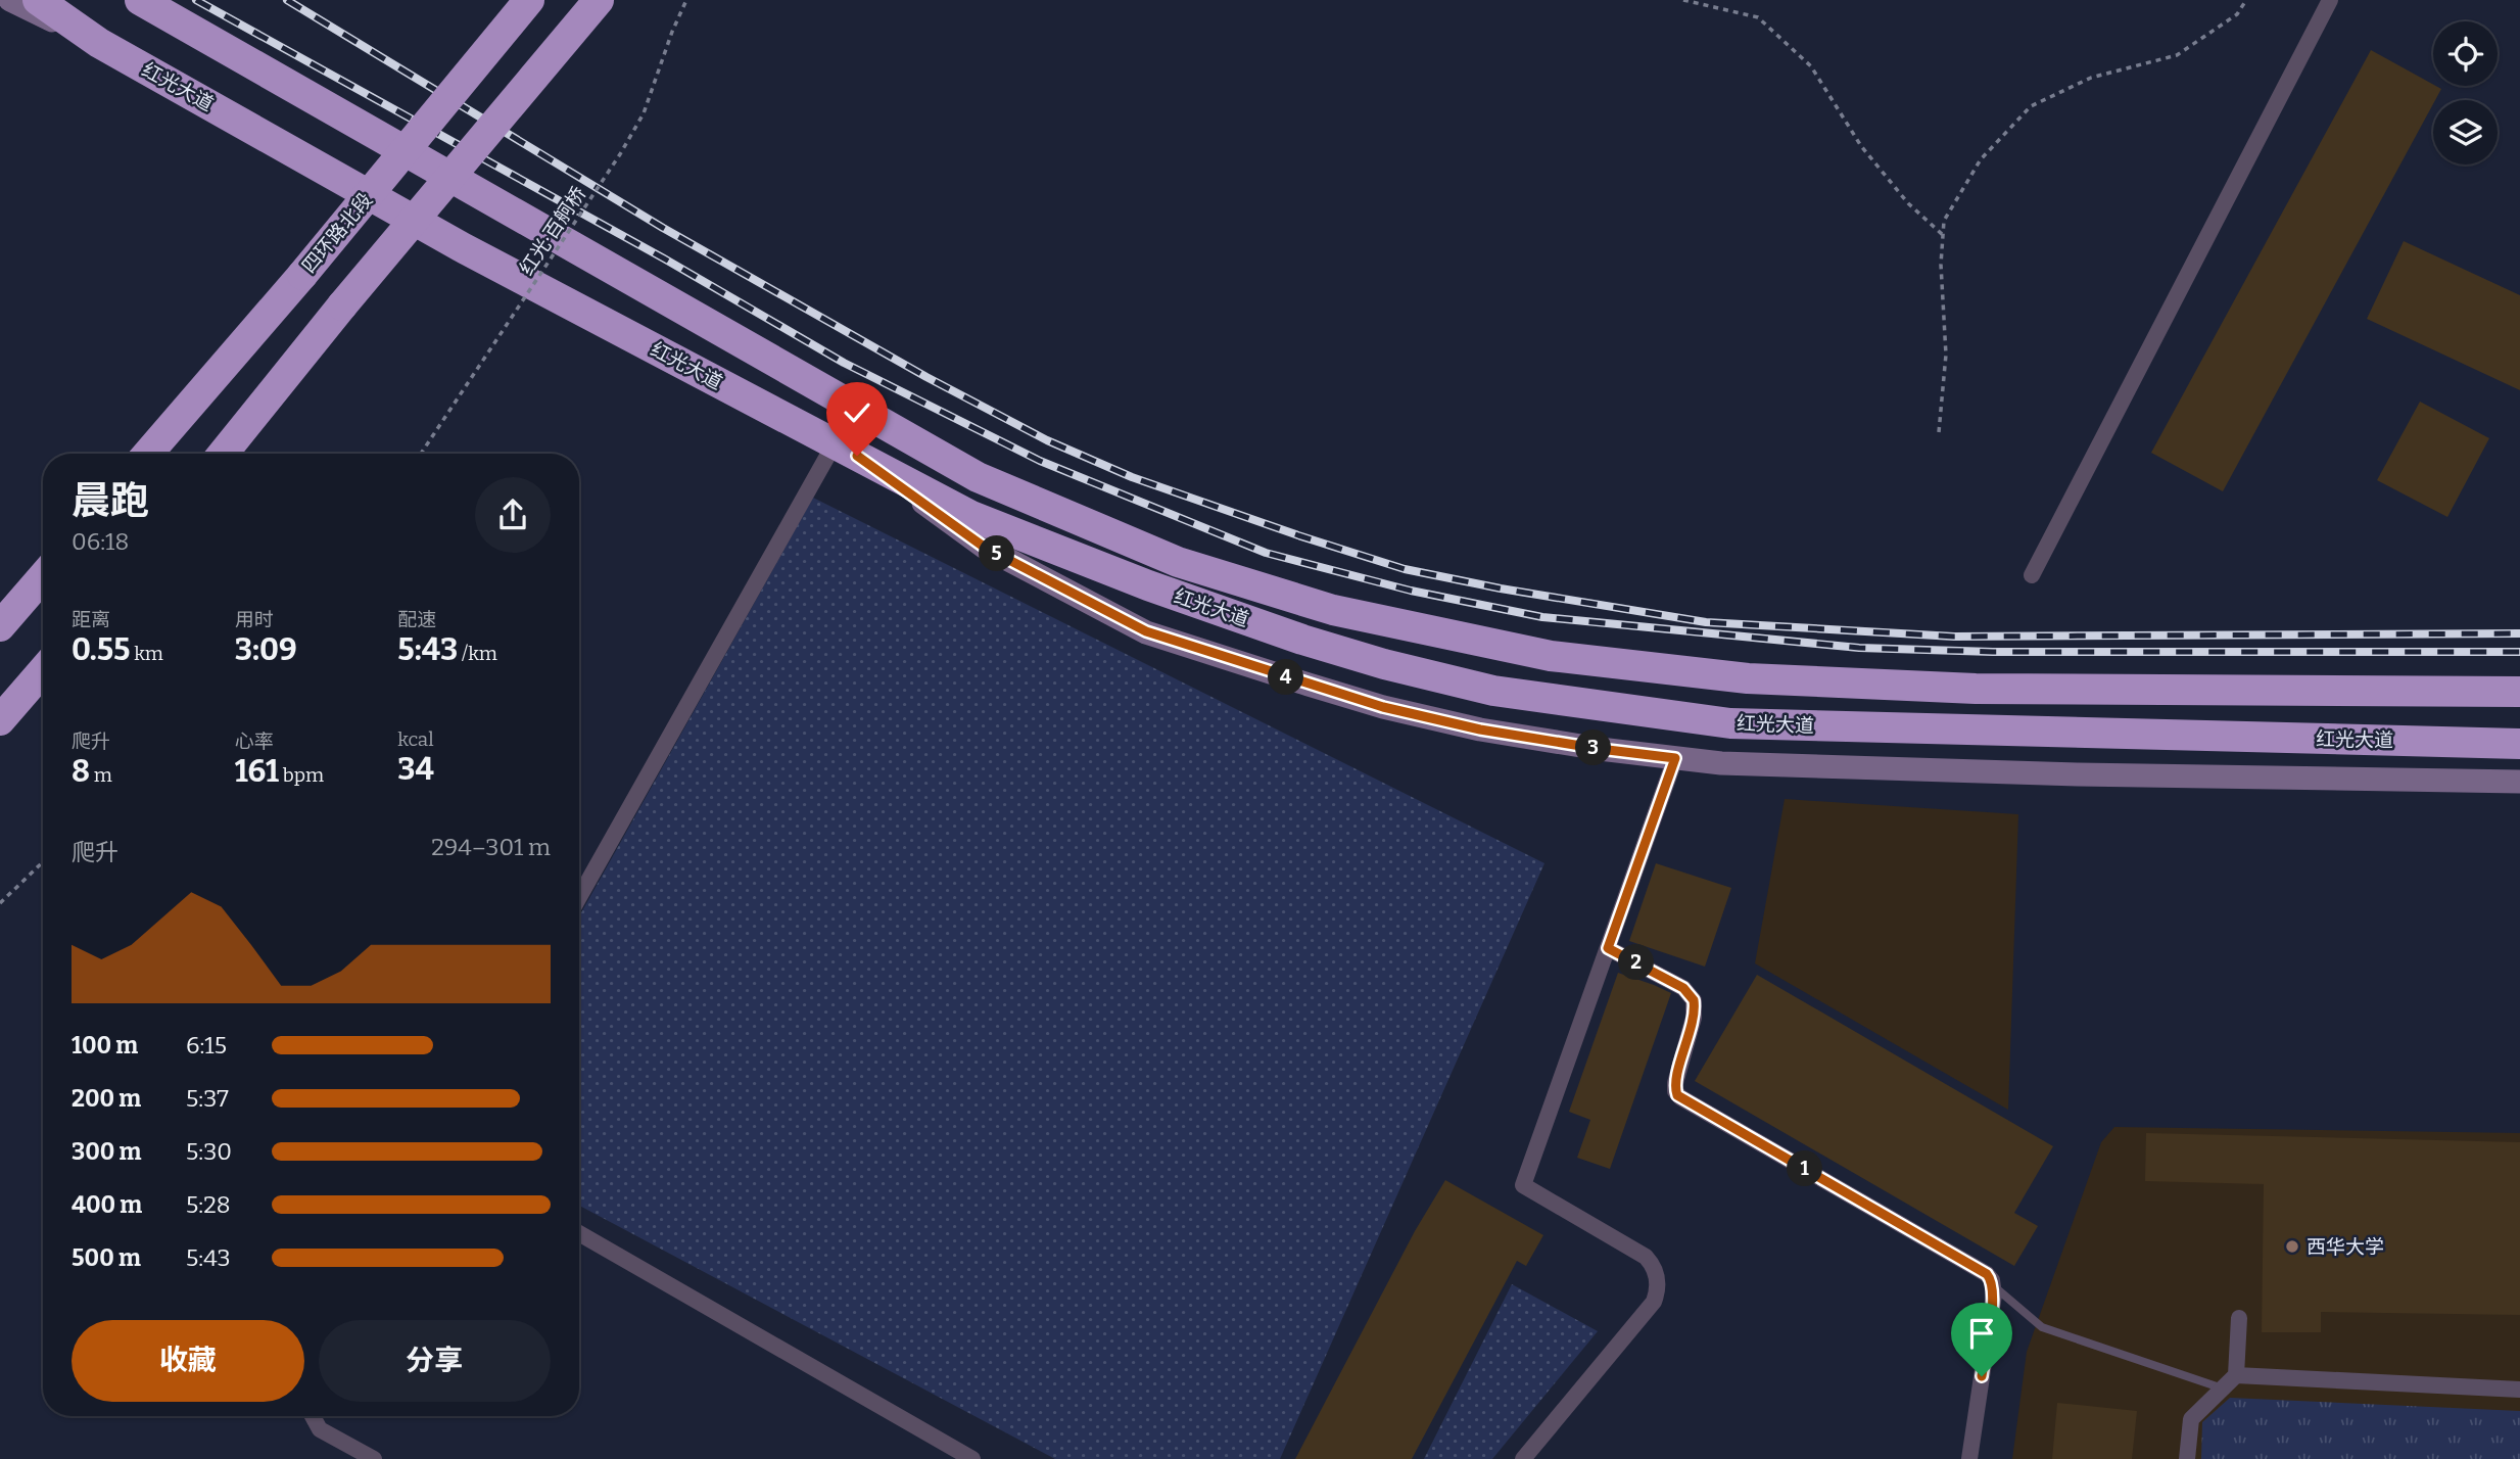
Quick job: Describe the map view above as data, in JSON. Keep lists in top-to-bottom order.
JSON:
{
  "streets": {
    "highway": ["红光大道", "四环路北段"],
    "path": ["红光·百舸桥"]
  },
  "places": ["西华大学"],
  "page": {
    "heading": ["晨跑", "06:18"],
    "pins": [
      "5",
      "4",
      "3",
      "2",
      "1"
    ],
    "stats": [
      ["距离", "0.55 km"],
      ["用时", "3:09"],
      ["配速", "5:43 /km"],
      ["爬升", "8 m"],
      ["心率", "161 bpm"],
      ["kcal", "34"]
    ],
    "chart": ["爬升", "294–301 m"],
    "list": [
      {
        "name": "100 m",
        "note": "6:15"
      },
      {
        "name": "200 m",
        "note": "5:37"
      },
      {
        "name": "300 m",
        "note": "5:30"
      },
      {
        "name": "400 m",
        "note": "5:28"
      },
      {
        "name": "500 m",
        "note": "5:43"
      }
    ],
    "buttons": ["收藏", "分享"]
  }
}
